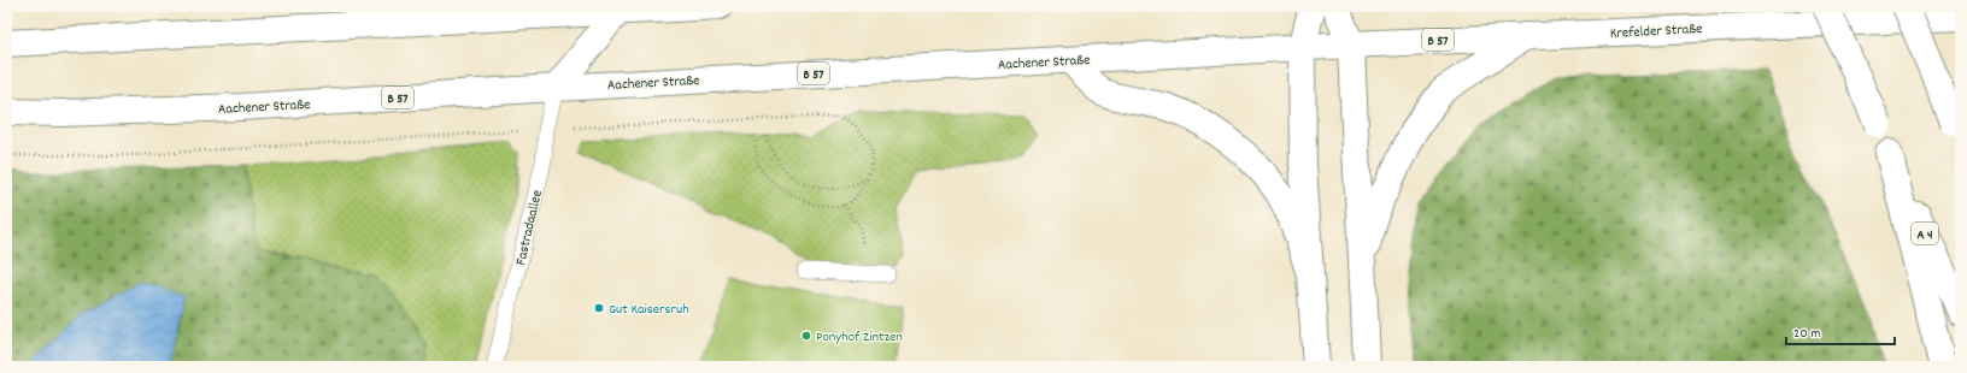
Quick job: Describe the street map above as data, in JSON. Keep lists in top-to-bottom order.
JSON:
{
  "streets": {
    "main road": [
      "Krefelder Straße",
      "B 57",
      "Aachener Straße",
      "A 4"
    ],
    "lane": ["Fastradaallee"]
  },
  "crossings": [
    ["Krefelder Straße", "Aachener Straße"],
    ["Aachener Straße", "Fastradaallee"]
  ],
  "places": ["Gut Kaisersruh", "Ponyhof Zintzen"],
  "scale_bar": "20 m"
}
